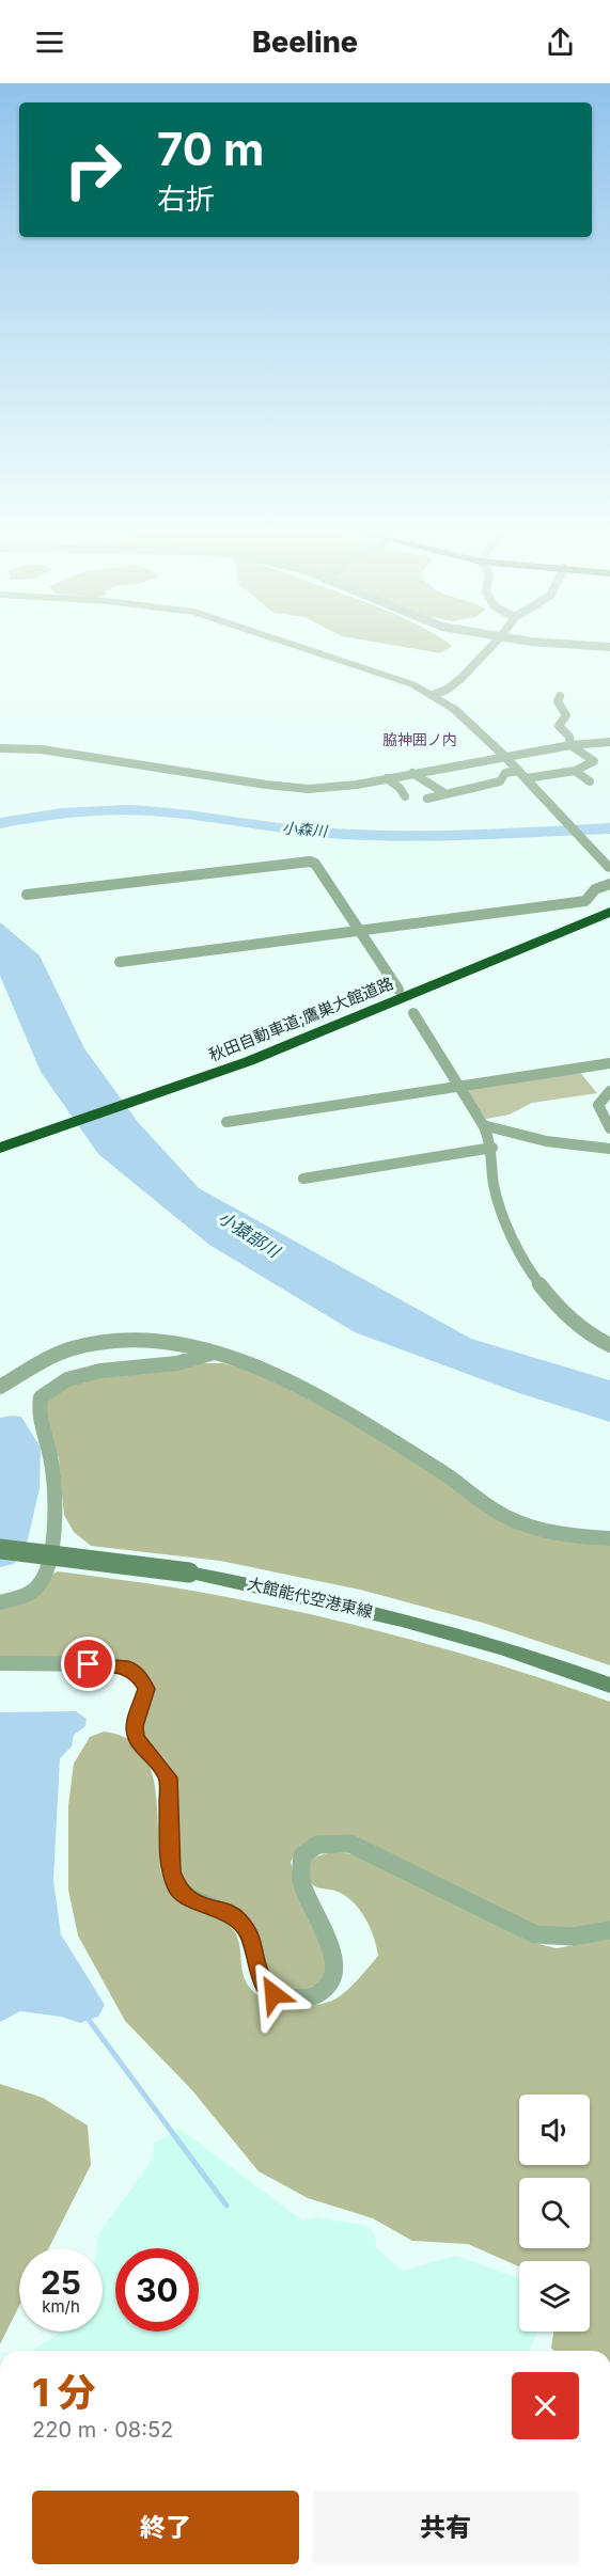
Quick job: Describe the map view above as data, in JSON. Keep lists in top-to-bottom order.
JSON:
{
  "streets": {
    "highway": ["秋田自動車道;鷹巣大館道路"],
    "main road": ["大館能代空港東線"]
  },
  "districts": ["脇神囲ノ内"],
  "water": ["小森川", "小猿部川"],
  "page": {
    "header": "Beeline",
    "turn": ["70 m", "右折"],
    "speed": "25 km/h",
    "limit": "30",
    "heading": ["1 分", "220 m · 08:52"],
    "buttons": ["終了", "共有"]
  }
}
